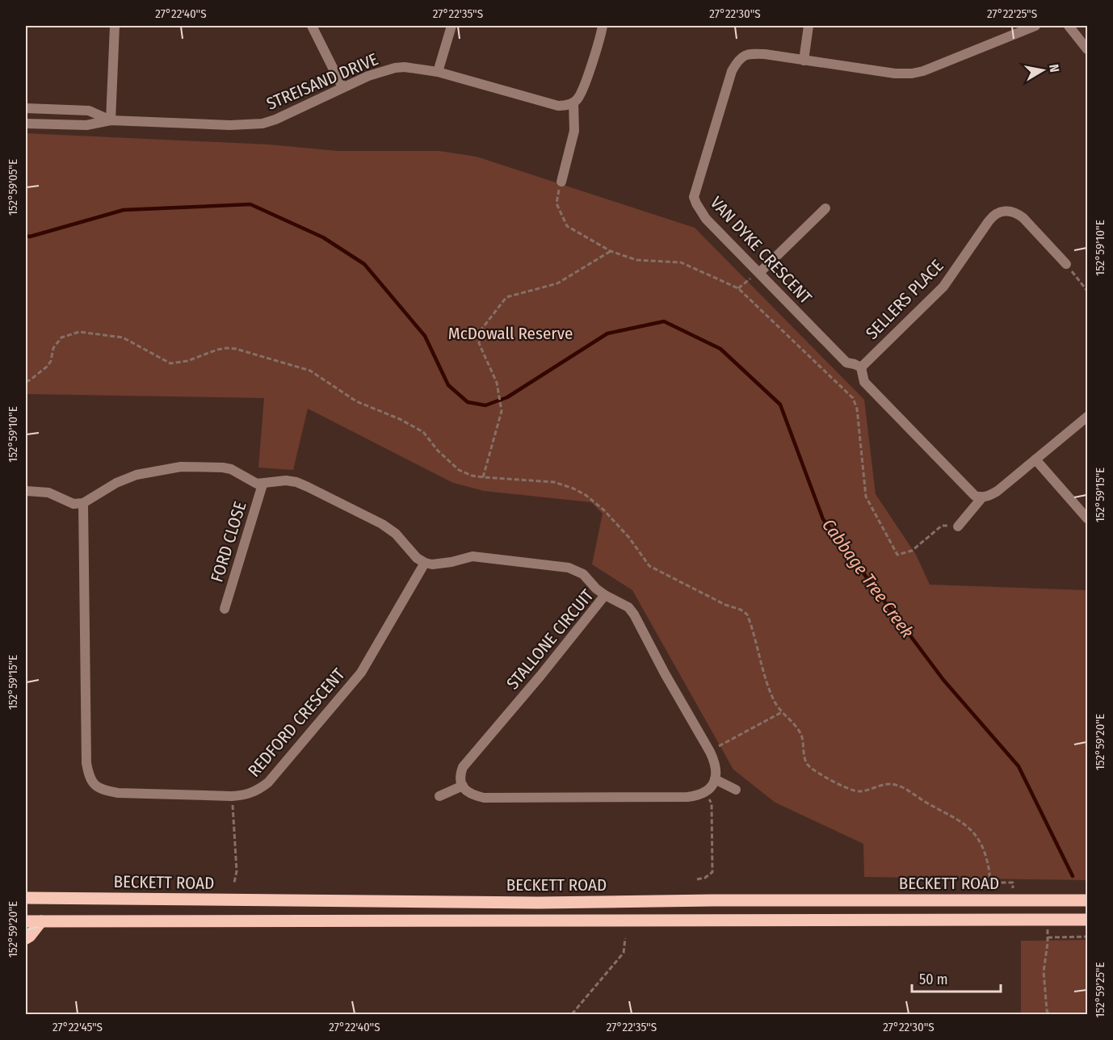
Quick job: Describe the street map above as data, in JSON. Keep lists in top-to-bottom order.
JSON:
{
  "streets": {
    "main road": ["BECKETT ROAD"],
    "street": [
      "STREISAND DRIVE",
      "VAN DYKE CRESCENT",
      "SELLERS PLACE",
      "FORD CLOSE",
      "STALLONE CIRCUIT",
      "REDFORD CRESCENT"
    ]
  },
  "crossings": [
    ["VAN DYKE CRESCENT", "SELLERS PLACE"]
  ],
  "water": ["Cabbage Tree Creek"],
  "parks": ["McDowall Reserve"],
  "scale_bar": "50 m",
  "north": "right",
  "coordinates": [
    "27°22'40\"S",
    "27°22'35\"S",
    "27°22'30\"S",
    "27°22'25\"S",
    "152°59'05\"E",
    "152°59'10\"E",
    "152°59'15\"E",
    "152°59'20\"E",
    "152°59'25\"E",
    "27°22'45\"S"
  ]
}
